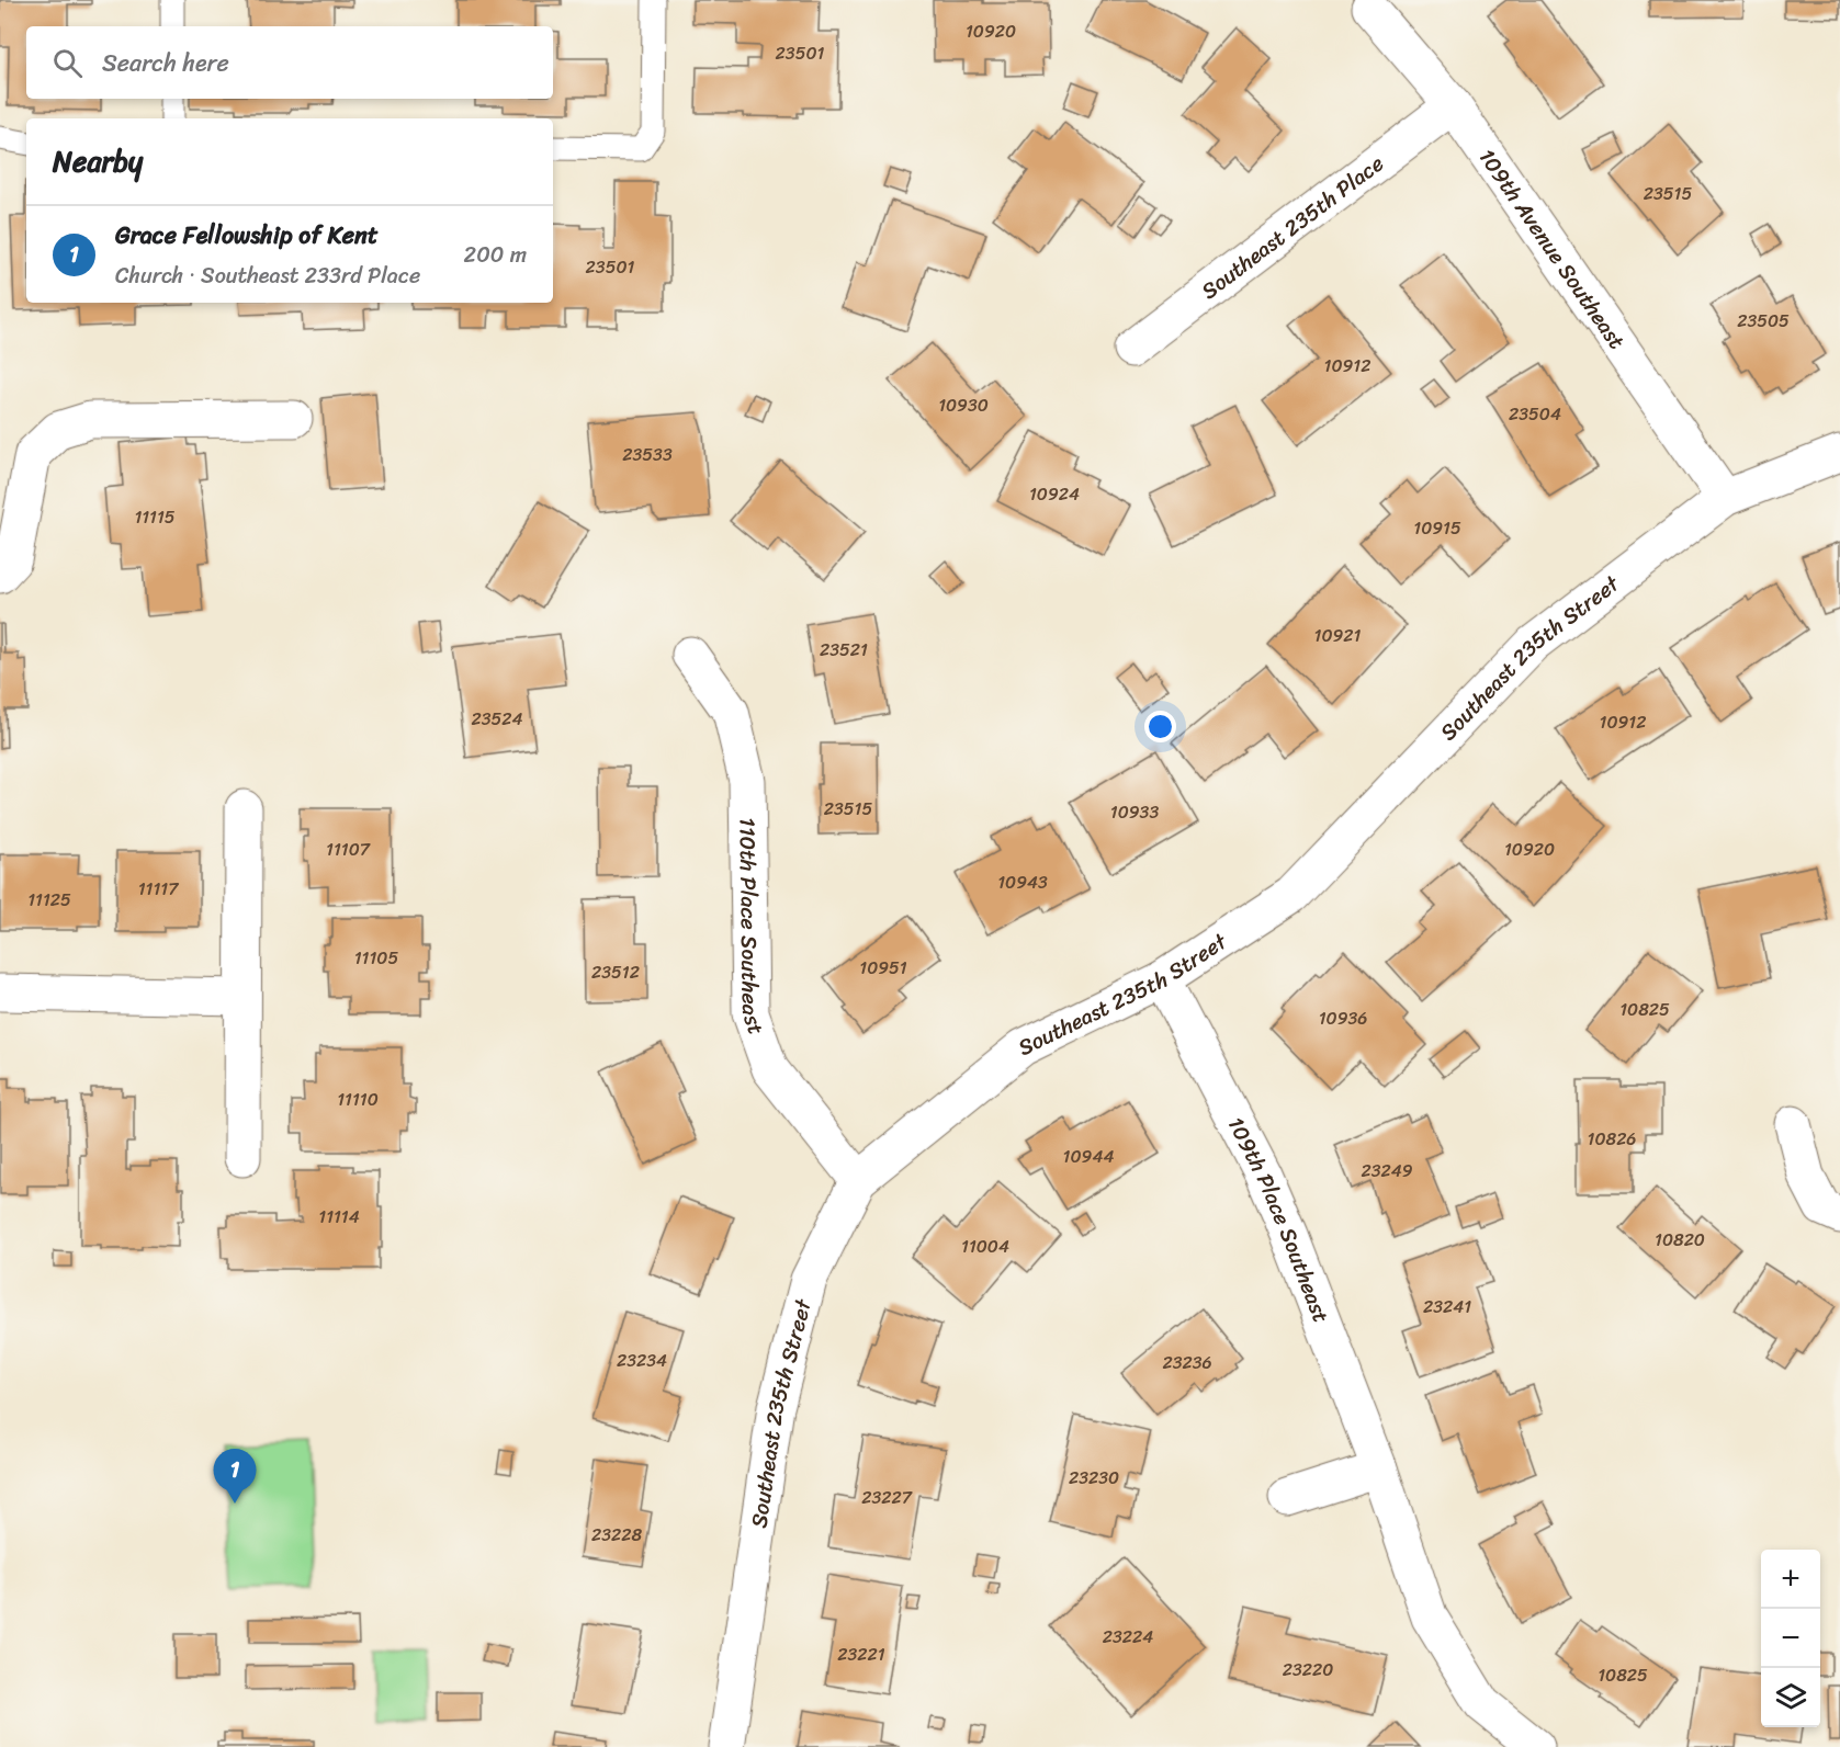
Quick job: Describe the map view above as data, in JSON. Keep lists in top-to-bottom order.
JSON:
{
  "streets": {
    "street": [
      "Southeast 235th Place",
      "109th Avenue Southeast",
      "Southeast 235th Street",
      "110th Place Southeast",
      "109th Place Southeast"
    ]
  },
  "crossings": [
    ["Southeast 235th Place", "109th Avenue Southeast"],
    ["109th Avenue Southeast", "Southeast 235th Street"],
    ["Southeast 235th Street", "110th Place Southeast"],
    ["Southeast 235th Street", "109th Place Southeast"]
  ],
  "house_numbers": [
    "10920",
    "23501",
    "23515",
    "23501",
    "23505",
    "10912",
    "10930",
    "23504",
    "23533",
    "10924",
    "11115",
    "10915",
    "10921",
    "23521",
    "23524",
    "10912",
    "23515",
    "10933",
    "11107",
    "10920",
    "10943",
    "11117",
    "11125",
    "11105",
    "10951",
    "23512",
    "10825",
    "10936",
    "11110",
    "10826",
    "10944",
    "23249",
    "11114",
    "10820",
    "11004",
    "23241",
    "23234",
    "23236",
    "23230",
    "23227",
    "23228",
    "23224",
    "23221",
    "23220",
    "10825"
  ],
  "page": {
    "search": "Search here",
    "heading": "Nearby",
    "list": [
      {
        "mark": "1",
        "name": "Grace Fellowship of Kent",
        "note": "Church · Southeast 233rd Place",
        "value": "200 m"
      }
    ],
    "pins": "1",
    "map_buttons": ["+", "−"]
  }
}
